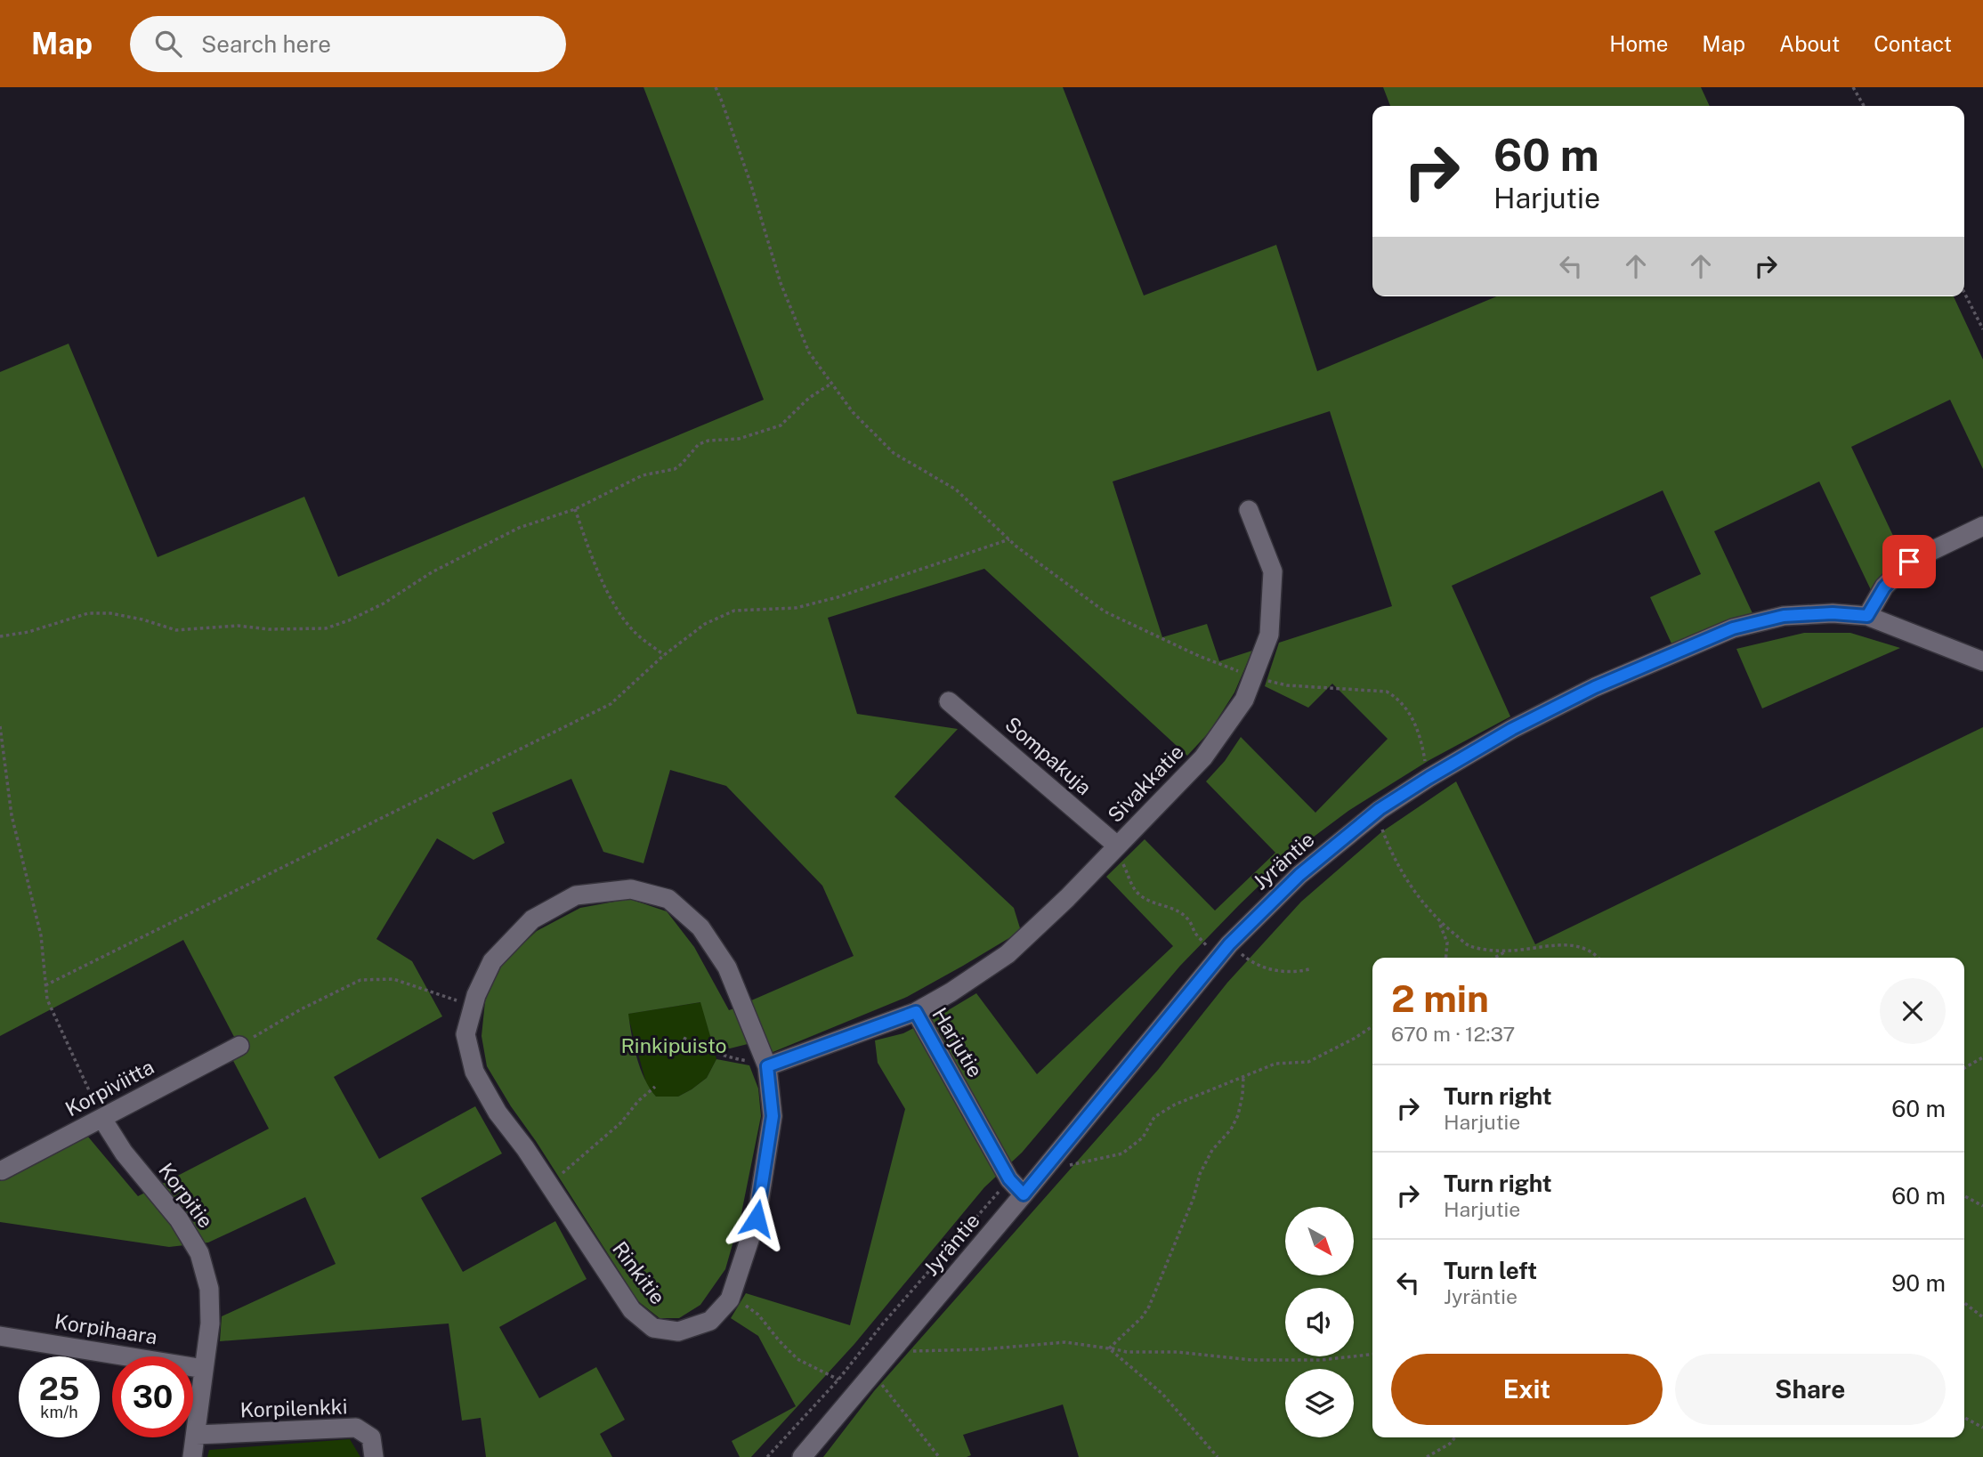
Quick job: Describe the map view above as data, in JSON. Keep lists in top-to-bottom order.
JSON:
{
  "streets": {
    "street": [
      "Sompakuja",
      "Sivakkatie",
      "Jyräntie",
      "Harjutie",
      "Korpiviitta",
      "Korpitie",
      "Rinkitie",
      "Korpihaara",
      "Korpilenkki"
    ]
  },
  "crossings": [
    ["Sompakuja", "Sivakkatie"],
    ["Sivakkatie", "Harjutie"],
    ["Jyräntie", "Harjutie"],
    ["Harjutie", "Rinkitie"],
    ["Korpiviitta", "Korpitie"],
    ["Korpitie", "Korpihaara"],
    ["Korpitie", "Korpilenkki"]
  ],
  "parks": ["Rinkipuisto"],
  "north": "bottom right",
  "page": {
    "header": "Map",
    "search": "Search here",
    "nav": [
      "Home",
      "Map",
      "About",
      "Contact"
    ],
    "turn": ["60 m", "Harjutie"],
    "heading": ["2 min", "670 m · 12:37"],
    "list": [
      {
        "name": "Turn right",
        "note": "Harjutie",
        "value": "60 m"
      },
      {
        "name": "Turn right",
        "note": "Harjutie",
        "value": "60 m"
      },
      {
        "name": "Turn left",
        "note": "Jyräntie",
        "value": "90 m"
      }
    ],
    "buttons": ["Exit", "Share"],
    "speed": "25 km/h",
    "limit": "30"
  }
}
